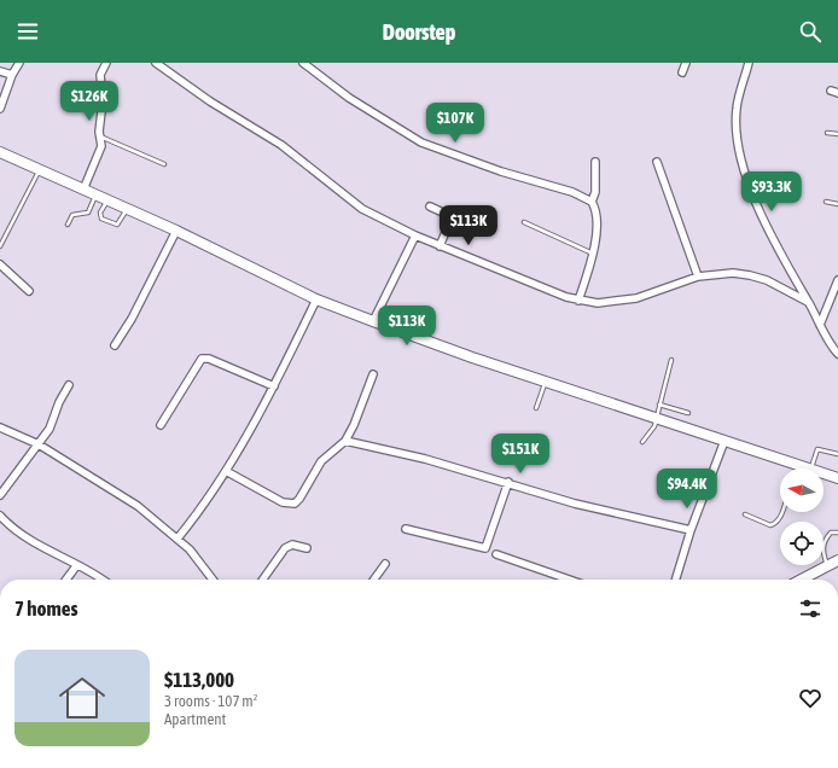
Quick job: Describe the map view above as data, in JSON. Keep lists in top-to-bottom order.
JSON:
{
  "north": "left",
  "page": {
    "header": "Doorstep",
    "price": [
      "$126K",
      "$107K",
      "$93.3K",
      "$113K",
      "$113K",
      "$151K",
      "$94.4K"
    ],
    "heading": "7 homes",
    "list": [
      {
        "name": "$113,000",
        "note": "3 rooms · 107 m² · Apartment"
      }
    ]
  }
}
